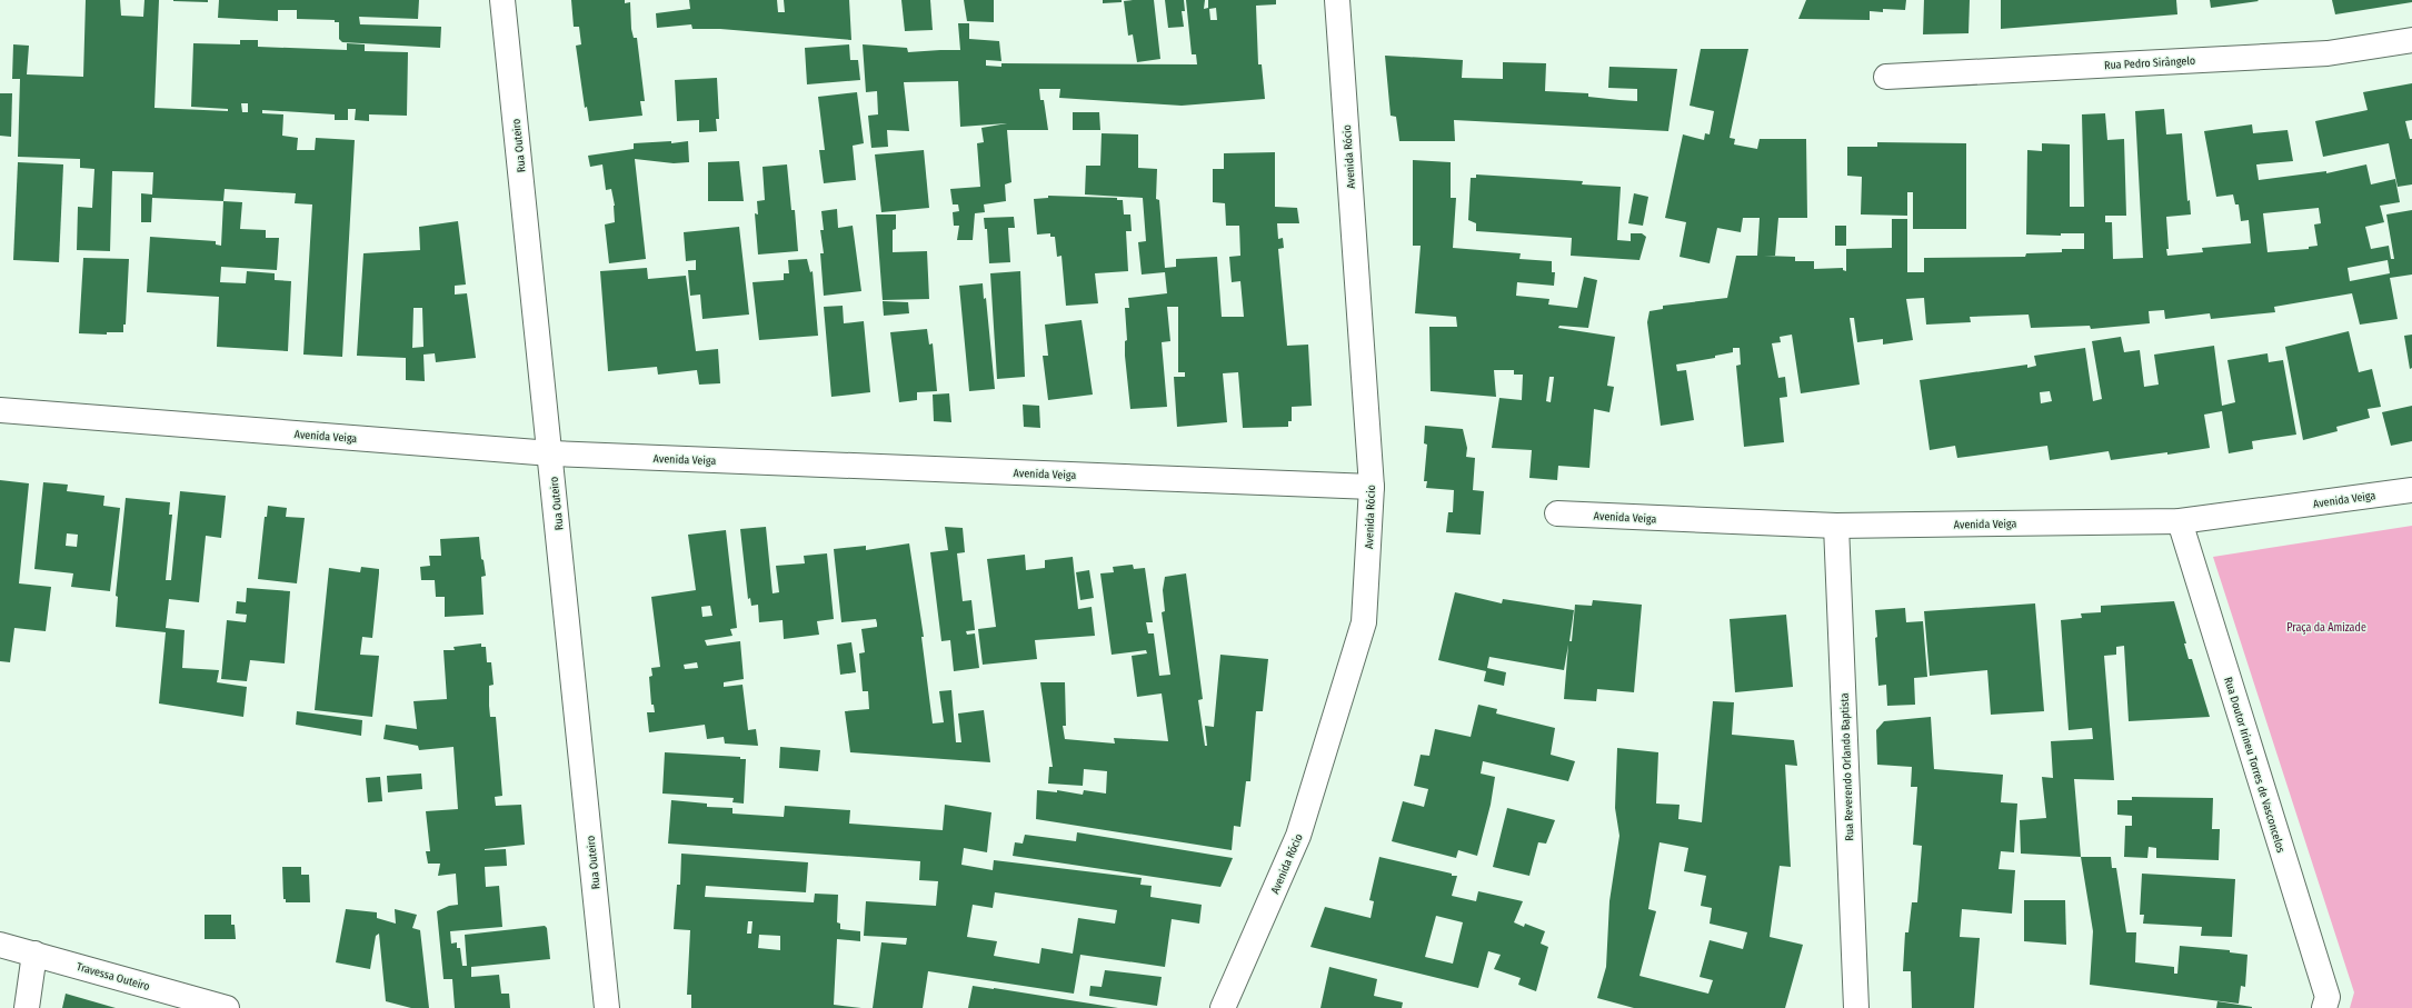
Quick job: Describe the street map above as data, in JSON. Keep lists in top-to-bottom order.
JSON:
{
  "streets": {
    "street": [
      "Rua Pedro Sirângelo",
      "Rua Outeiro",
      "Avenida Rócio",
      "Avenida Veiga",
      "Rua Doutor Irineu Torres de Vasconcelos",
      "Rua Reverendo Orlando Baptista",
      "Travessa Outeiro"
    ]
  },
  "crossings": [
    ["Rua Outeiro", "Avenida Veiga"],
    ["Avenida Rócio", "Avenida Veiga"],
    ["Avenida Veiga", "Rua Doutor Irineu Torres de Vasconcelos"],
    ["Avenida Veiga", "Rua Reverendo Orlando Baptista"]
  ],
  "parks": ["Praça da Amizade"]
}
